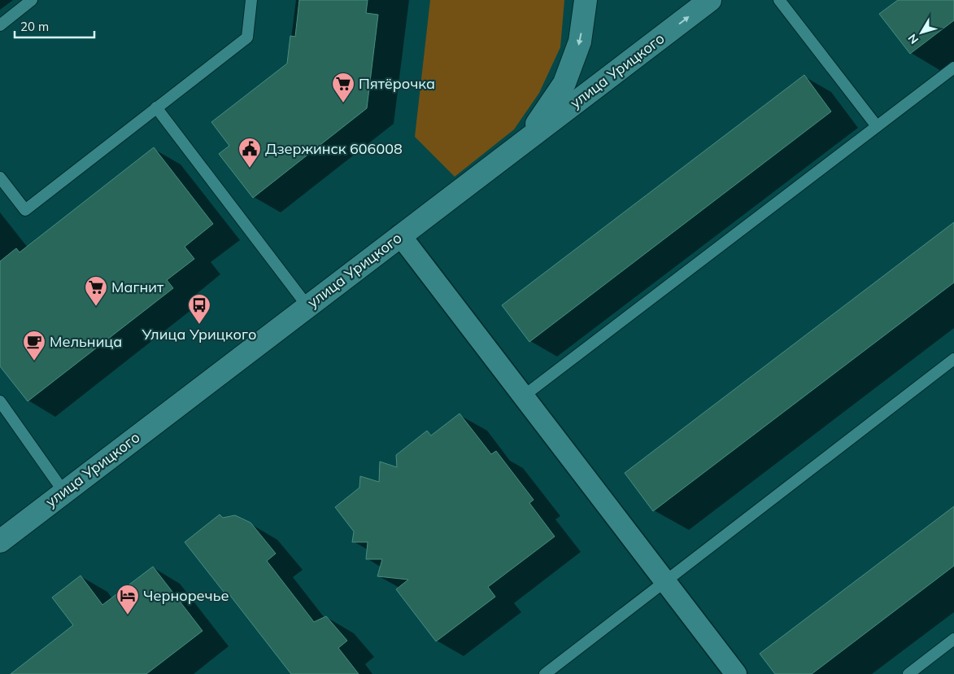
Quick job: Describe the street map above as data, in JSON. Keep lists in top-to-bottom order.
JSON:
{
  "streets": {
    "street": ["улица Урицкого"]
  },
  "places": {
    "supermarket": ["Пятёрочка", "Магнит"],
    "public building": ["Дзержинск 606008"],
    "bus stop": ["Улица Урицкого"],
    "cafe": ["Мельница"],
    "hotel": ["Черноречье"]
  },
  "scale_bar": "20 m",
  "north": "bottom left"
}
